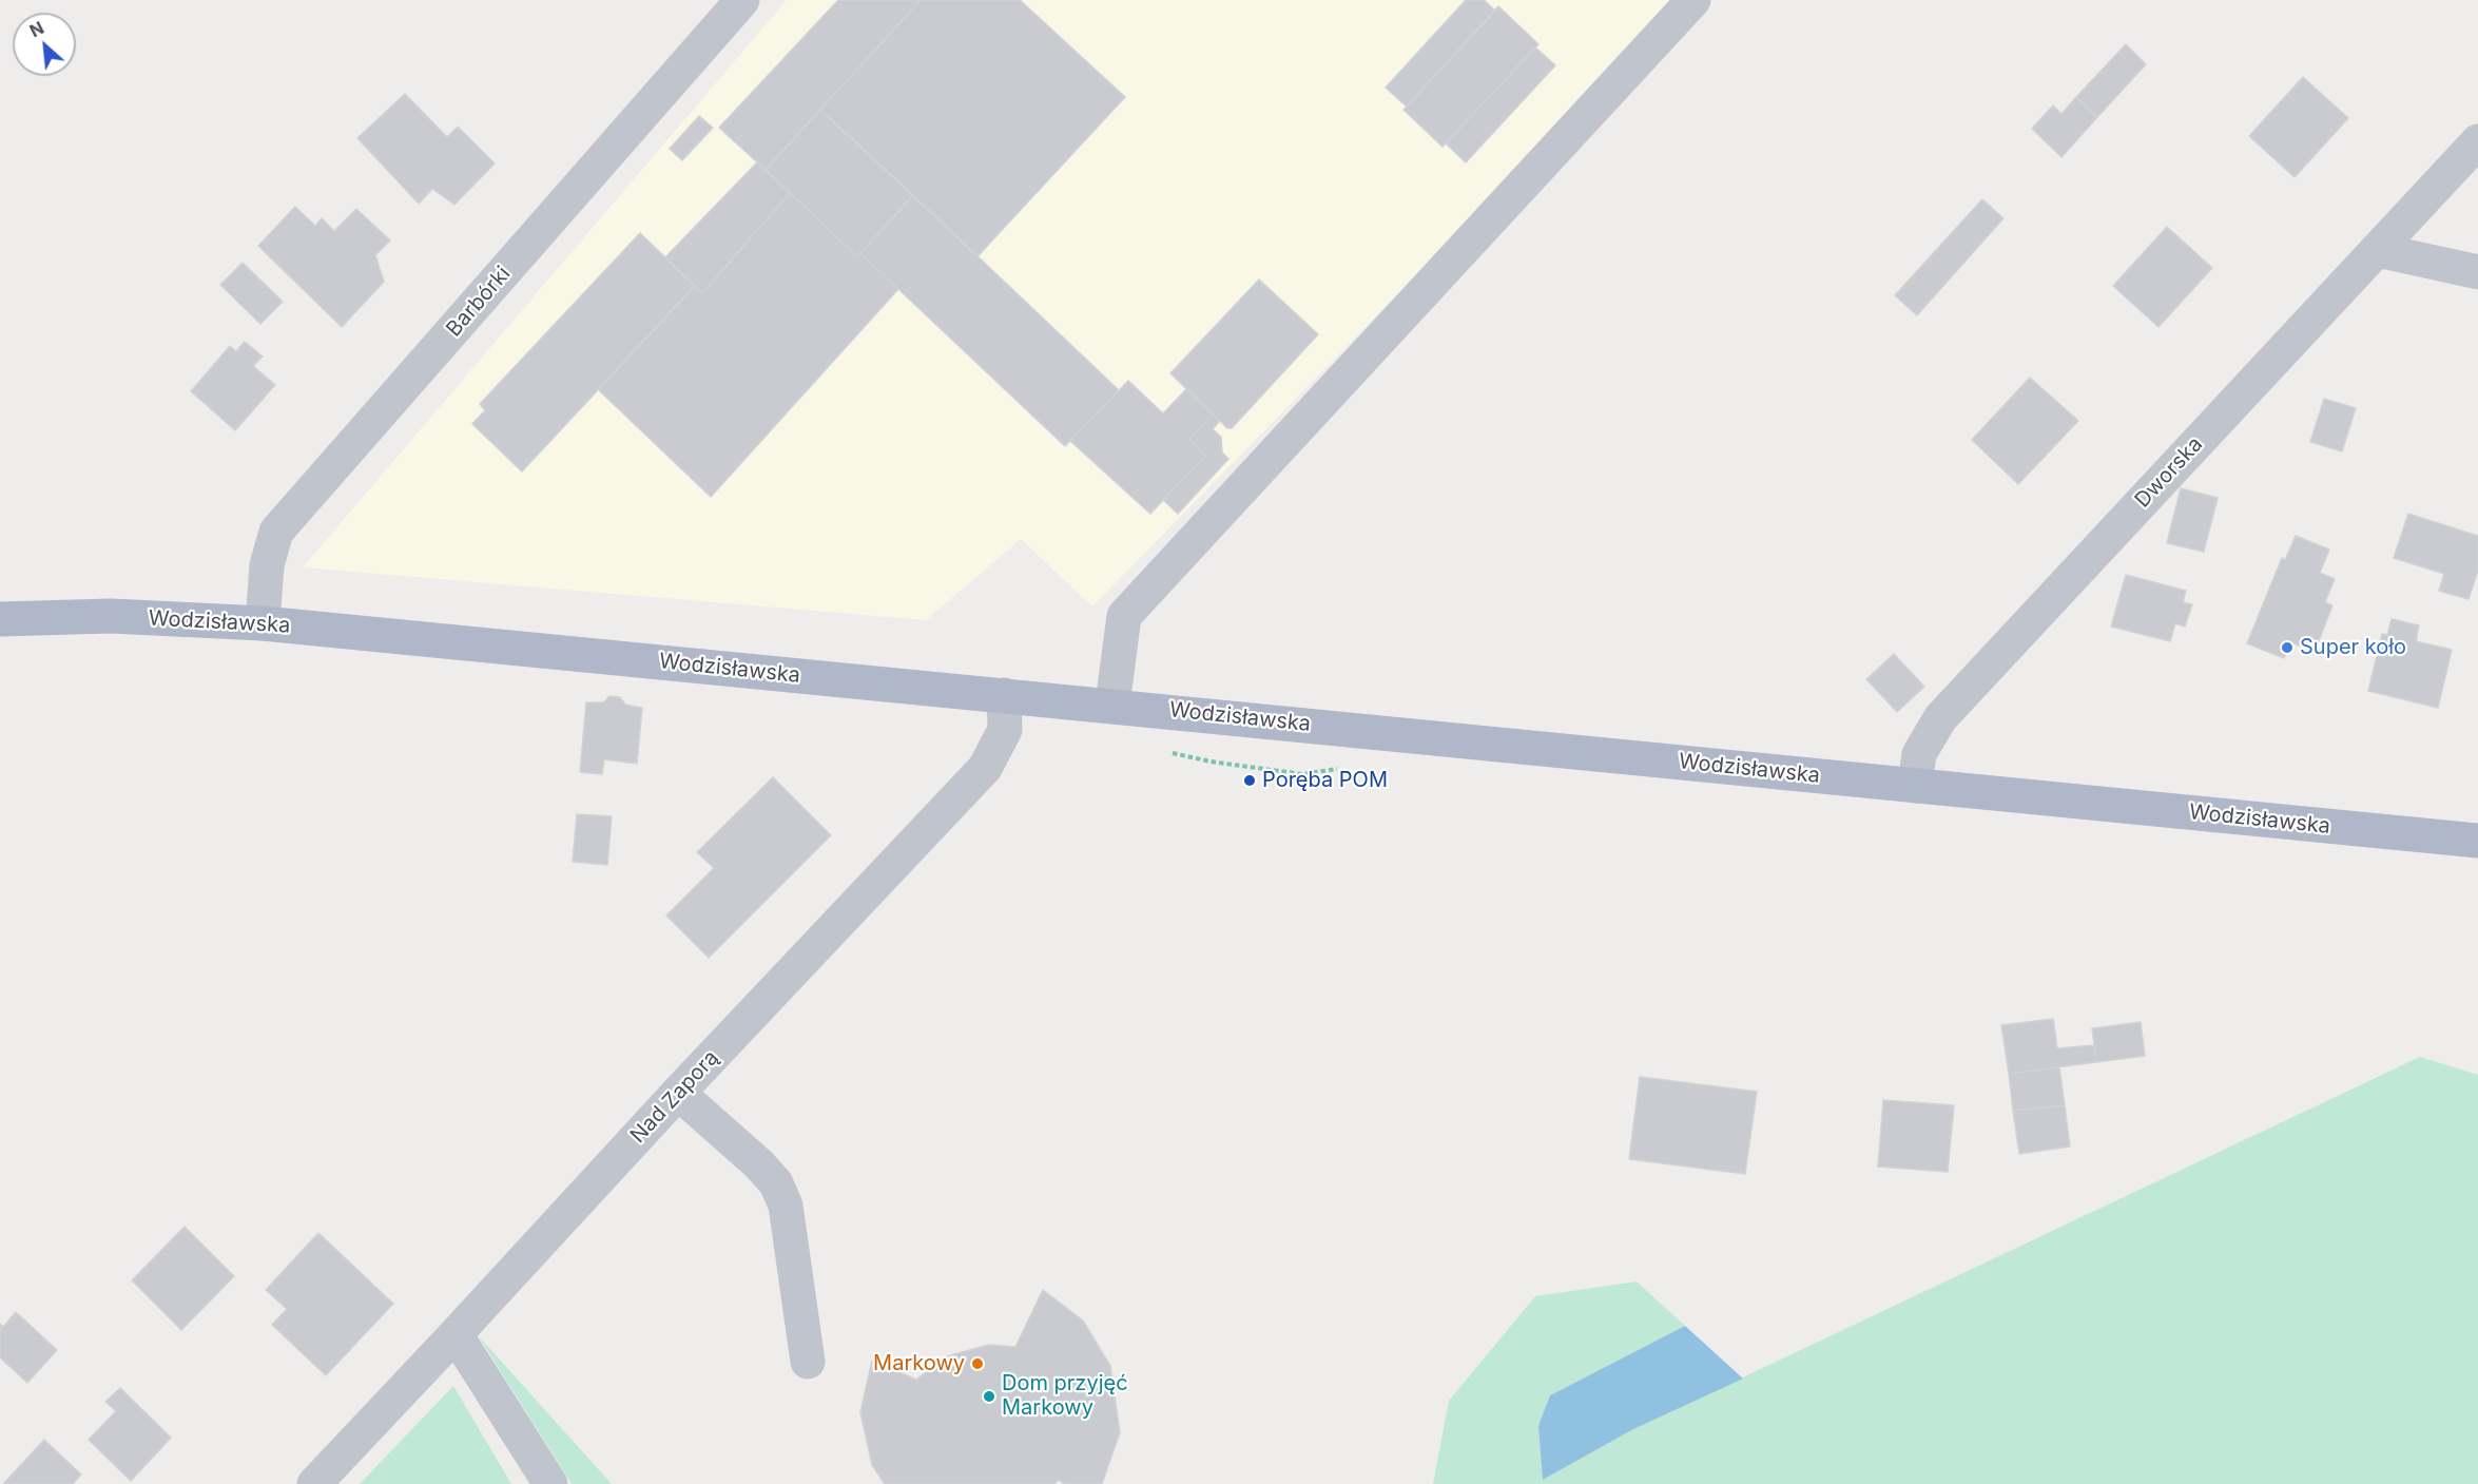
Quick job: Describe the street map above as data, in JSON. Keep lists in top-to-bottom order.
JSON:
{
  "streets": {
    "main road": ["Wodzisławska"],
    "street": ["Barbórki", "Dworska", "Nad Zaporą"]
  },
  "crossings": [
    ["Barbórki", "Wodzisławska"],
    ["Dworska", "Wodzisławska"],
    ["Wodzisławska", "Nad Zaporą"]
  ],
  "places": [
    "Super koło",
    "Poręba POM",
    "Markowy",
    "Dom przyjęć Markowy"
  ],
  "north": "top left"
}
